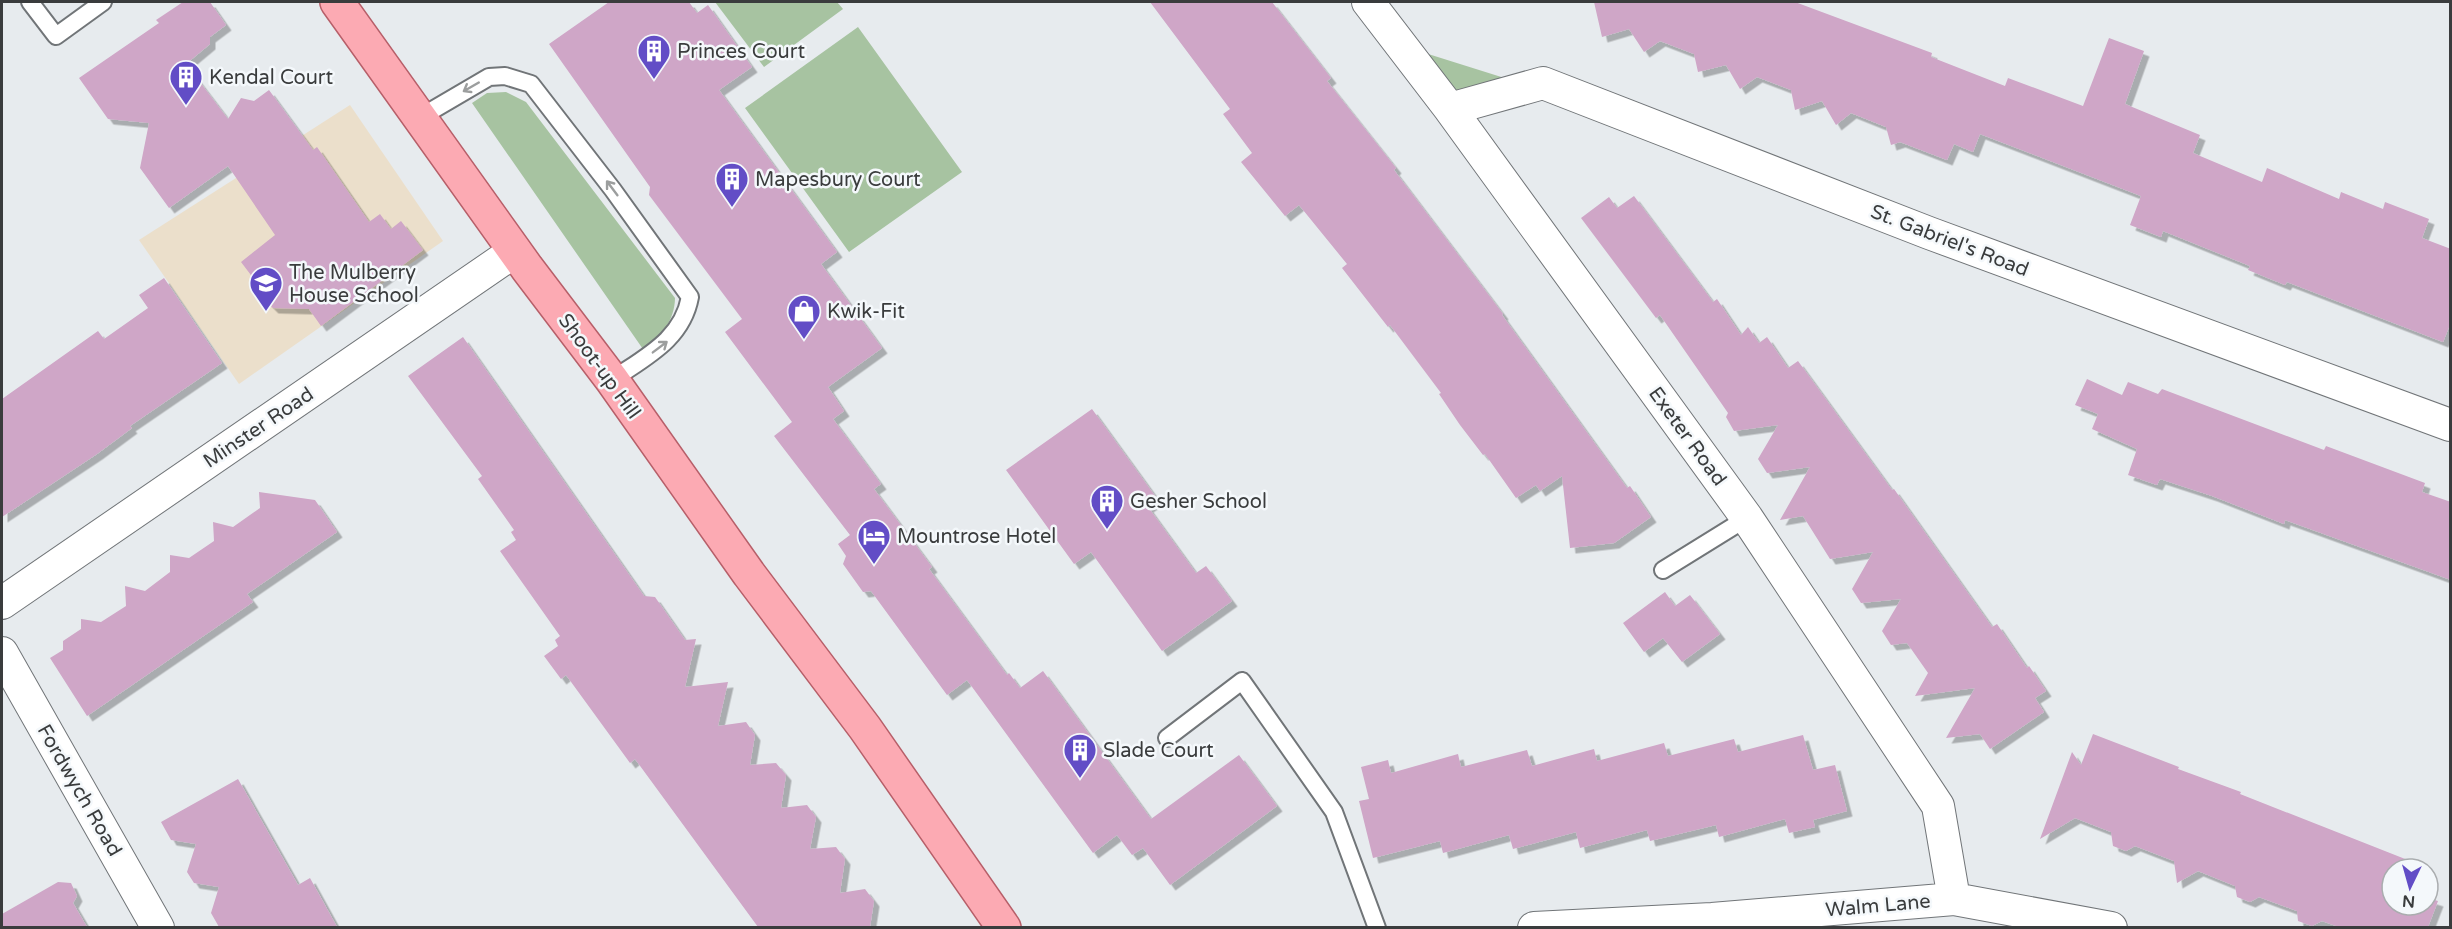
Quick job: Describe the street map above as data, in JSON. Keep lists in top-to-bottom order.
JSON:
{
  "streets": {
    "main road": ["Shoot-up Hill"],
    "street": [
      "St. Gabriel's Road",
      "Minster Road",
      "Exeter Road",
      "Fordwych Road",
      "Walm Lane"
    ]
  },
  "crossings": [
    ["St. Gabriel's Road", "Exeter Road"],
    ["Shoot-up Hill", "Minster Road"],
    ["Exeter Road", "Walm Lane"]
  ],
  "places": {
    "building": [
      "Princes Court",
      "Kendal Court",
      "Mapesbury Court",
      "Gesher School",
      "Slade Court"
    ],
    "school or university": ["The Mulberry House School"],
    "shop": ["Kwik-Fit"],
    "hotel": ["Mountrose Hotel"]
  },
  "north": "bottom"
}
